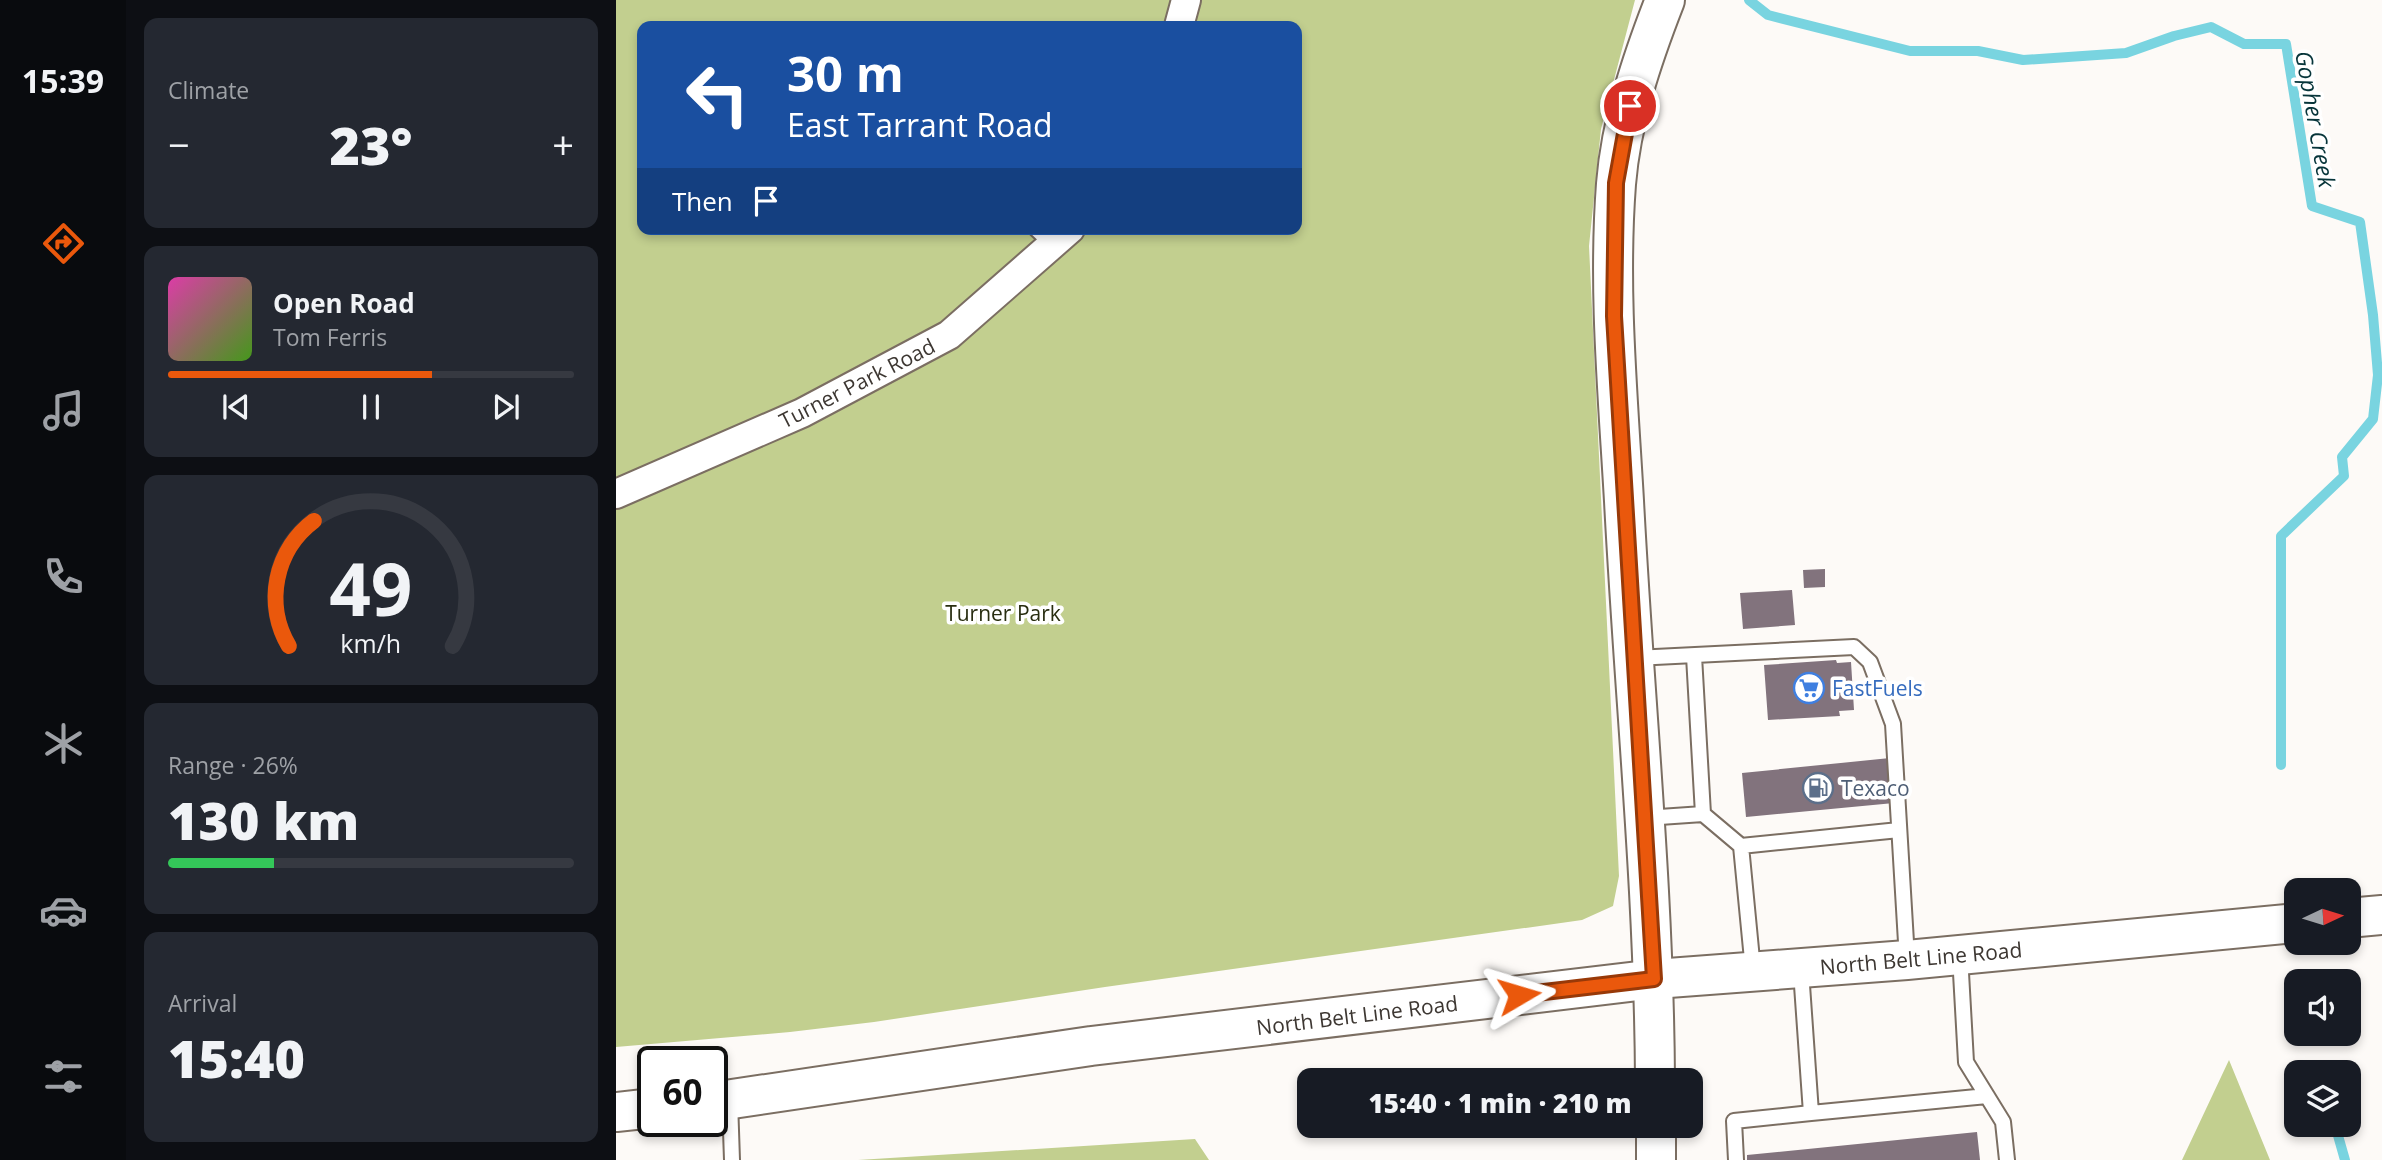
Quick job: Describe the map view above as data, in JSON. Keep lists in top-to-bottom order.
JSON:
{
  "streets": {
    "main road": ["North Belt Line Road"],
    "street": ["Turner Park Road"]
  },
  "water": ["Gopher Creek"],
  "parks": ["Turner Park"],
  "places": {
    "supermarket": ["FastFuels"],
    "fuel station": ["Texaco"]
  },
  "north": "right",
  "page": {
    "tabs": "15:39",
    "tile": [
      "Climate",
      ["Range · 26%", "130 km"],
      ["Arrival", "15:40"]
    ],
    "turn": ["30 m", "East Tarrant Road"],
    "heat": ["−", "23°", "+"],
    "then": "Then",
    "song": ["Open Road", "Tom Ferris"],
    "limit": "60",
    "trip": "15:40 · 1 min · 210 m",
    "gauge": ["49", "km/h"]
  }
}
